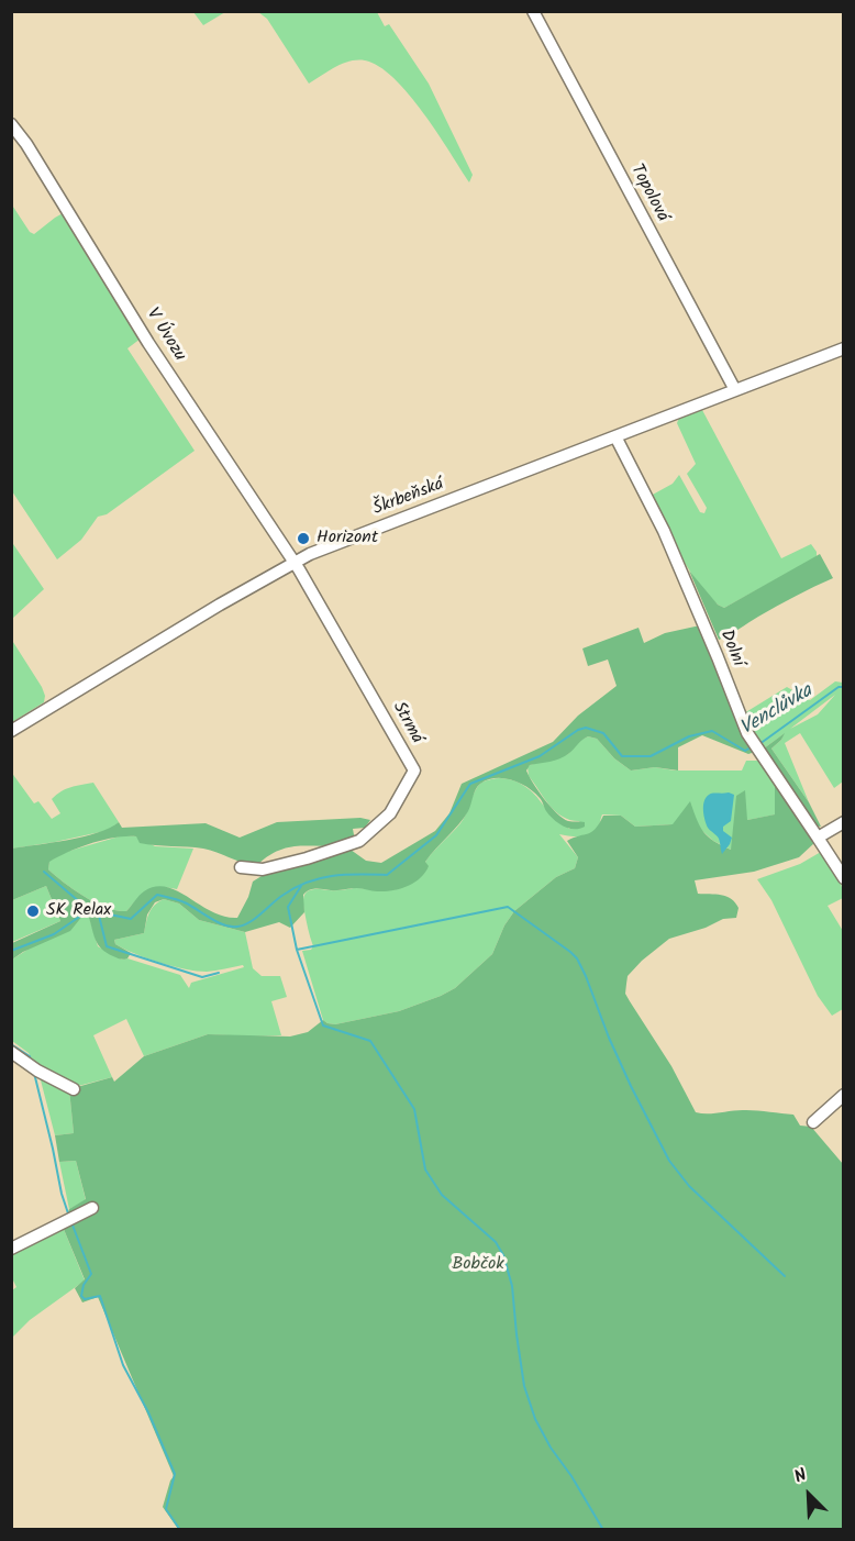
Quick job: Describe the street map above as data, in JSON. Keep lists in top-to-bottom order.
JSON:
{
  "streets": {
    "street": [
      "Topolová",
      "V Úvozu",
      "Škrbeňská",
      "Dolní",
      "Strmá"
    ]
  },
  "crossings": [
    ["Topolová", "Škrbeňská"],
    ["V Úvozu", "Škrbeňská"],
    ["V Úvozu", "Strmá"],
    ["Škrbeňská", "Dolní"],
    ["Škrbeňská", "Strmá"]
  ],
  "water": ["Venclůvka"],
  "parks": ["Bobčok"],
  "places": ["Horizont", "SK Relax"],
  "north": "top left"
}
